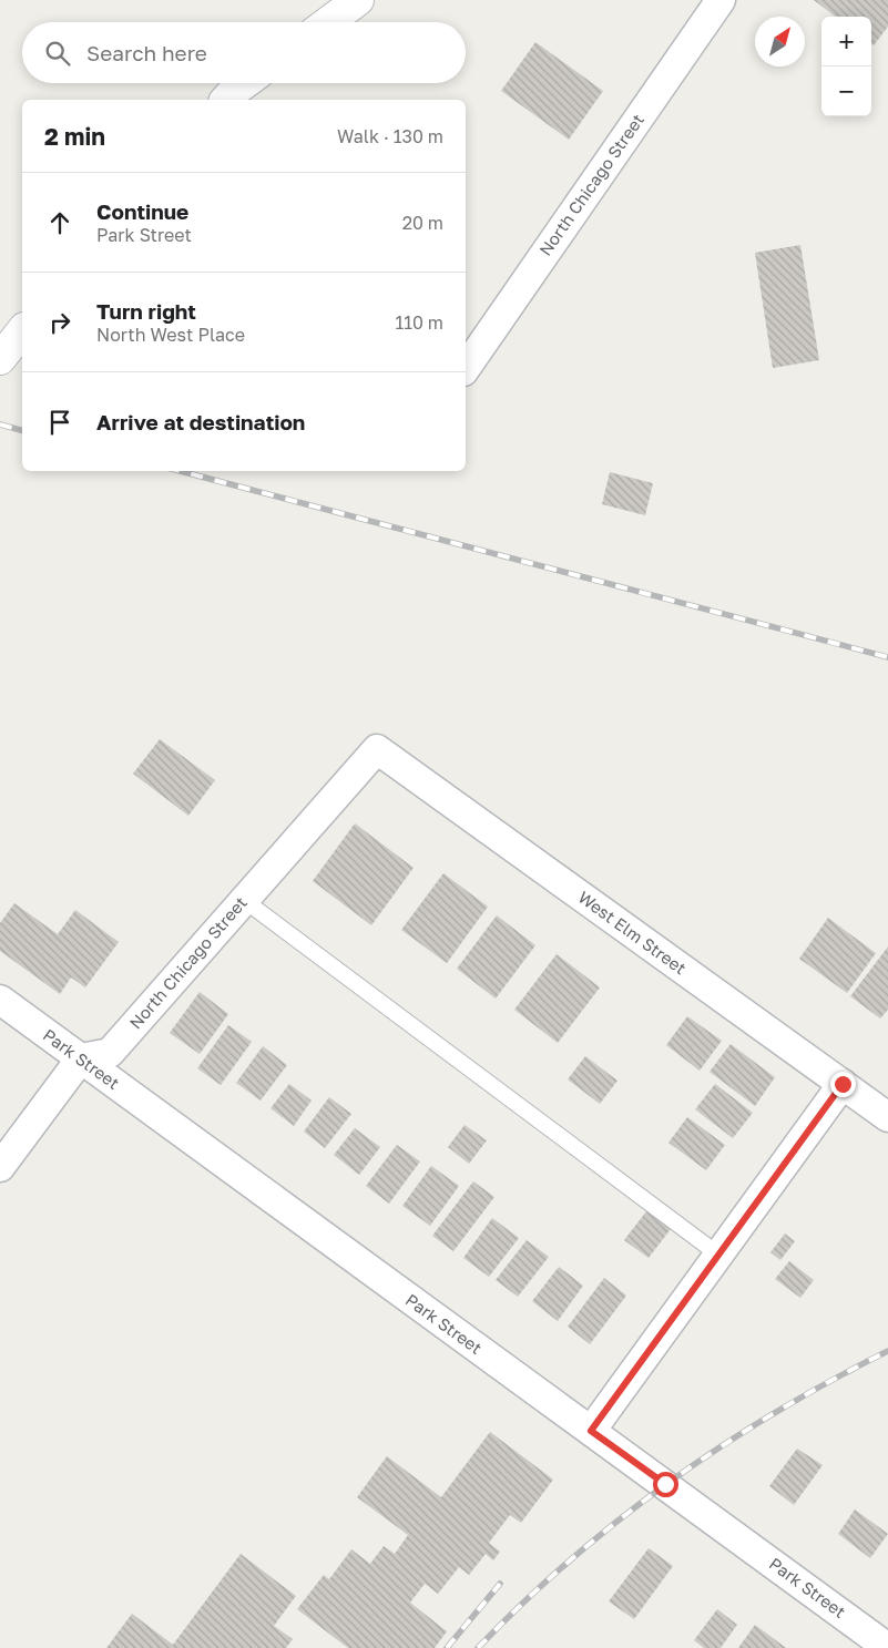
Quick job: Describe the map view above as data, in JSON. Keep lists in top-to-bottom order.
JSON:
{
  "streets": {
    "street": ["North Chicago Street", "West Elm Street", "Park Street"]
  },
  "crossings": [
    ["North Chicago Street", "West Elm Street"],
    ["North Chicago Street", "Park Street"]
  ],
  "north": "top right",
  "page": {
    "map_buttons": ["+", "−"],
    "search": "Search here",
    "heading": ["2 min", "Walk · 130 m"],
    "list": [
      ["Continue", "Park Street", "20 m"],
      ["Turn right", "North West Place", "110 m"],
      "Arrive at destination"
    ]
  }
}
